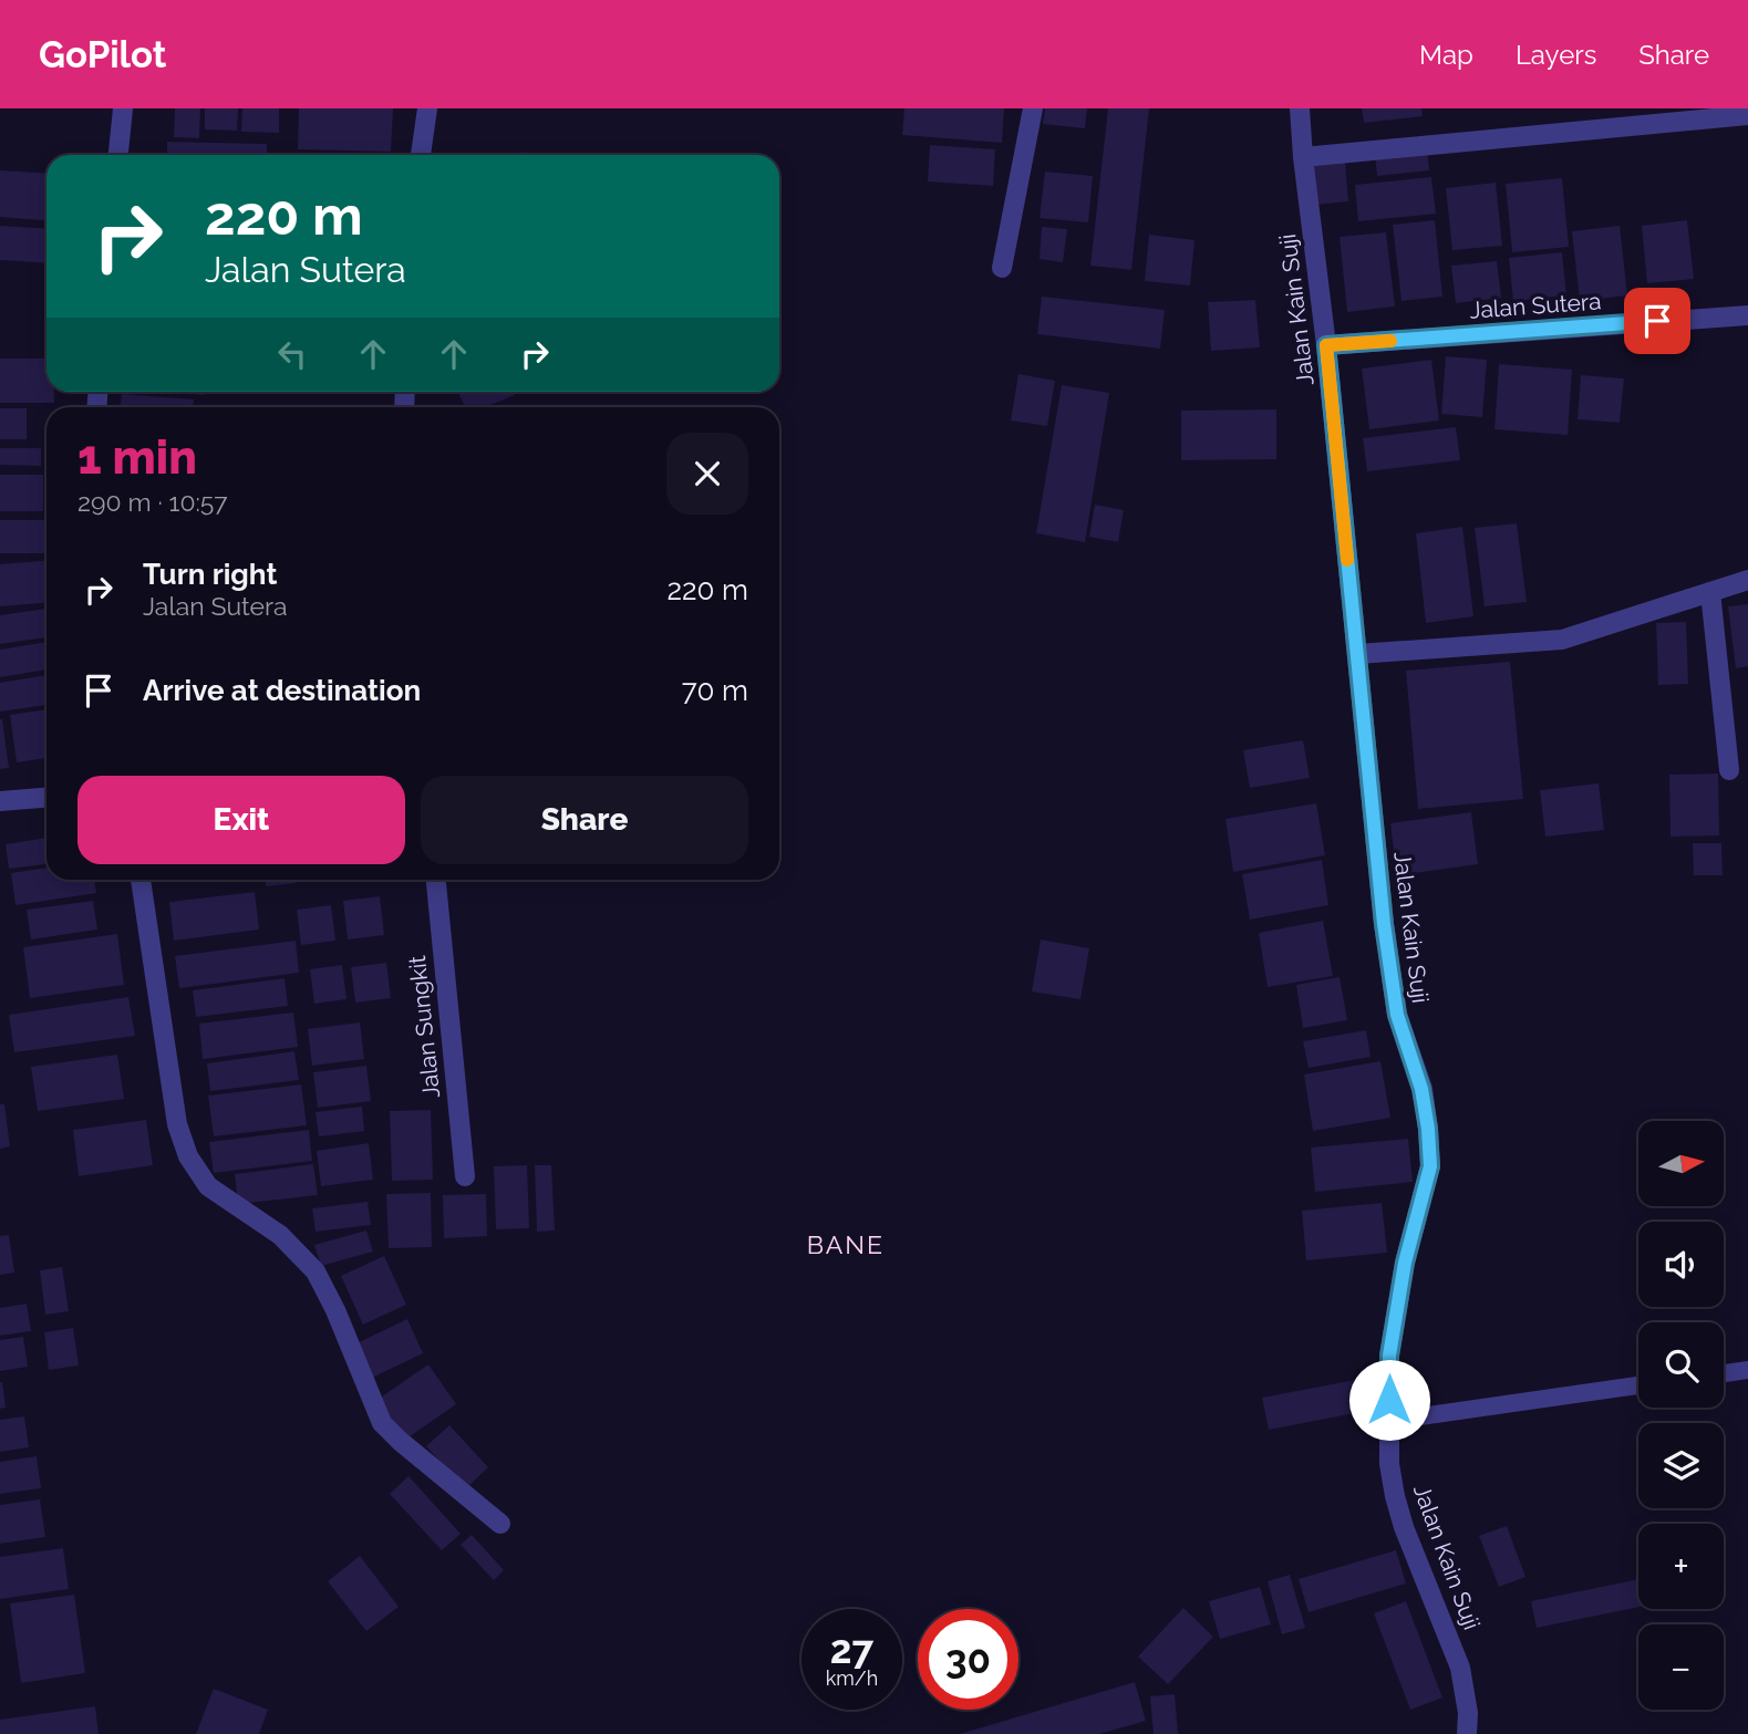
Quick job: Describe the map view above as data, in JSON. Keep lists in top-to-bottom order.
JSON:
{
  "streets": {
    "street": ["Jalan Sutera", "Jalan Kain Suji", "Jalan Sungkit"]
  },
  "crossings": [
    ["Jalan Sutera", "Jalan Kain Suji"]
  ],
  "districts": ["BANE"],
  "north": "right",
  "page": {
    "header": "GoPilot",
    "nav": ["Map", "Layers", "Share"],
    "turn": ["220 m", "Jalan Sutera"],
    "heading": ["1 min", "290 m · 10:57"],
    "list": [
      {
        "name": "Turn right",
        "note": "Jalan Sutera",
        "value": "220 m"
      },
      {
        "name": "Arrive at destination",
        "value": "70 m"
      }
    ],
    "buttons": ["Exit", "Share"],
    "map_buttons": ["+", "−"],
    "speed": "27 km/h",
    "limit": "30"
  }
}
